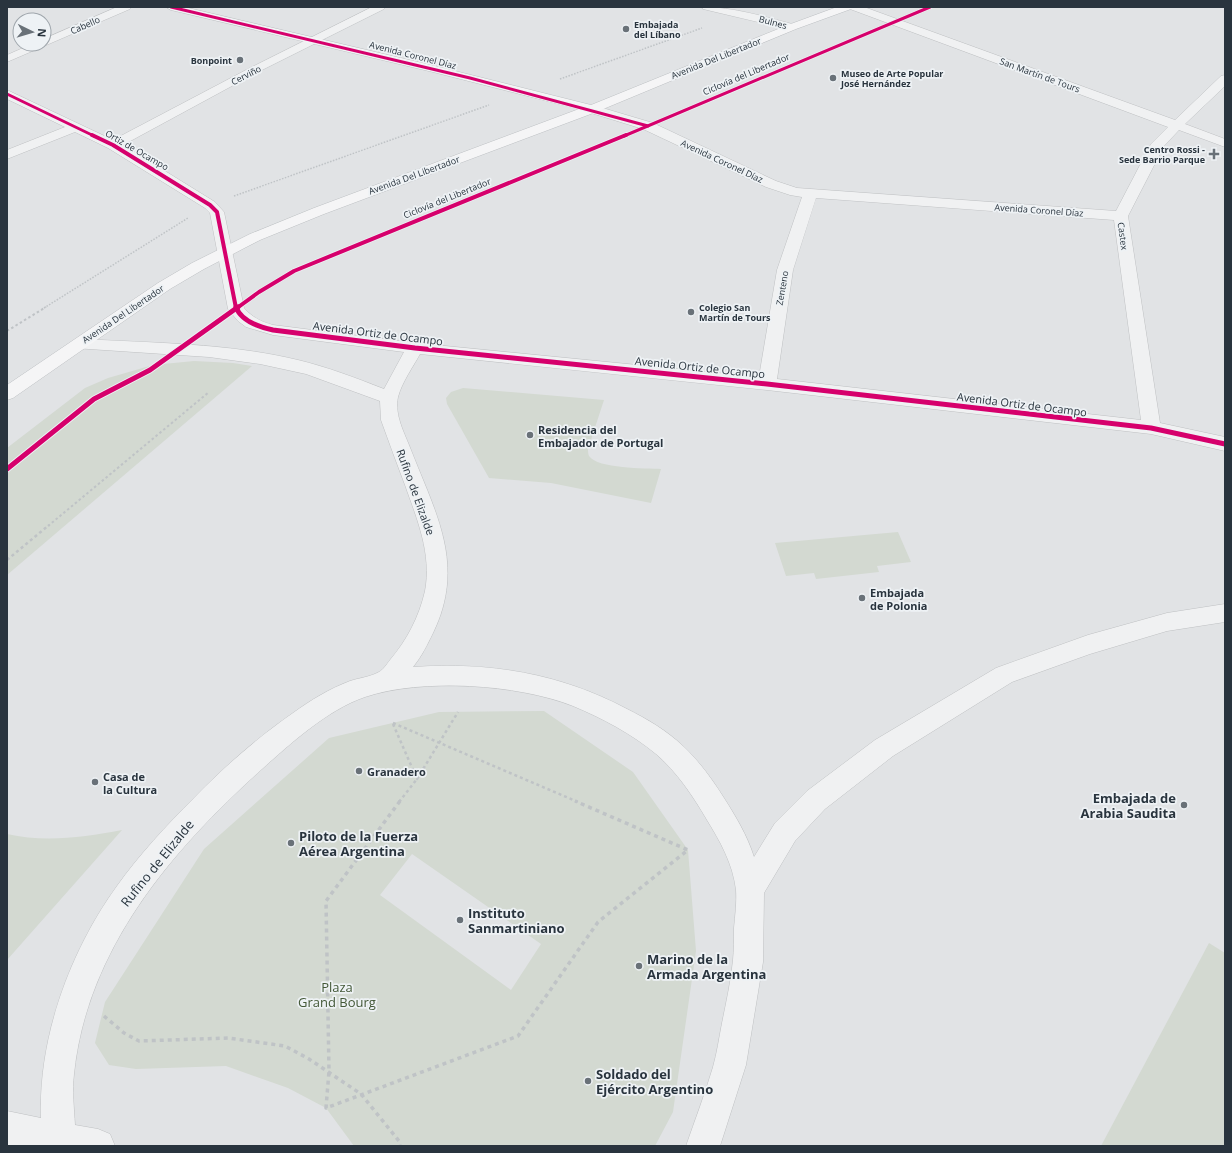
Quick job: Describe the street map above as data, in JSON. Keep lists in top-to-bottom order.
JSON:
{
  "streets": {
    "main road": ["Avenida Coronel Díaz", "Avenida Del Libertador"],
    "street": [
      "Bulnes",
      "Cabello",
      "Cerviño",
      "San Martín de Tours",
      "Ortiz de Ocampo",
      "Castex",
      "Zenteno",
      "Avenida Ortiz de Ocampo",
      "Rufino de Elizalde"
    ],
    "cycle path": ["Ciclovía del Libertador"]
  },
  "crossings": [
    ["Bulnes", "Avenida Del Libertador"],
    ["Avenida Coronel Díaz", "Avenida Del Libertador"],
    ["Avenida Coronel Díaz", "Cerviño"],
    ["Avenida Coronel Díaz", "Castex"],
    ["Avenida Coronel Díaz", "Zenteno"],
    ["Avenida Del Libertador", "Avenida Ortiz de Ocampo"],
    ["Cerviño", "Ortiz de Ocampo"],
    ["San Martín de Tours", "Castex"],
    ["Castex", "Avenida Ortiz de Ocampo"],
    ["Zenteno", "Avenida Ortiz de Ocampo"],
    ["Avenida Ortiz de Ocampo", "Rufino de Elizalde"]
  ],
  "parks": ["Plaza Grand Bourg"],
  "places": {
    "other": [
      "Embajada del Líbano",
      "Bonpoint",
      "Museo de Arte Popular José Hernández",
      "Colegio San Martín de Tours",
      "Residencia del Embajador de Portugal",
      "Embajada de Polonia",
      "Granadero",
      "Casa de la Cultura",
      "Embajada de Arabia Saudita",
      "Piloto de la Fuerza Aérea Argentina",
      "Instituto Sanmartiniano",
      "Marino de la Armada Argentina",
      "Soldado del Ejército Argentino"
    ],
    "health": ["Centro Rossi - Sede Barrio Parque"]
  },
  "north": "right"
}
